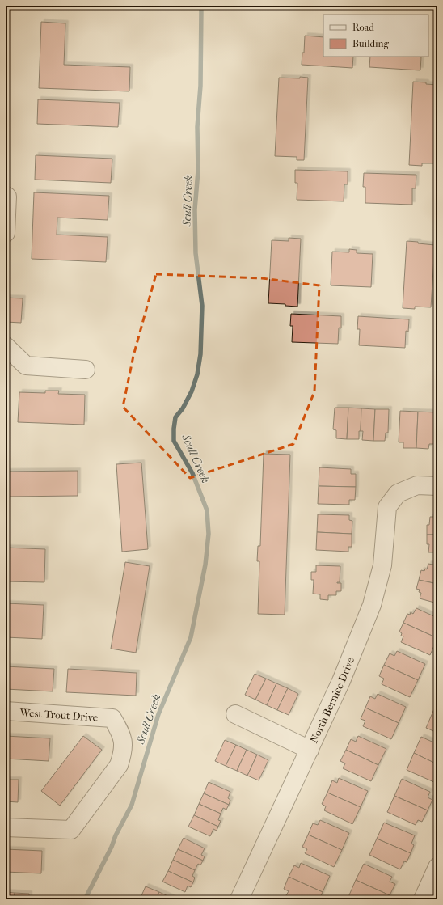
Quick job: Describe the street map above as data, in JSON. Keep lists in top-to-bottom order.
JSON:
{
  "streets": {
    "street": ["North Bernice Drive", "West Trout Drive"]
  },
  "water": ["Scull Creek"],
  "legend": ["Road", "Building"]
}
